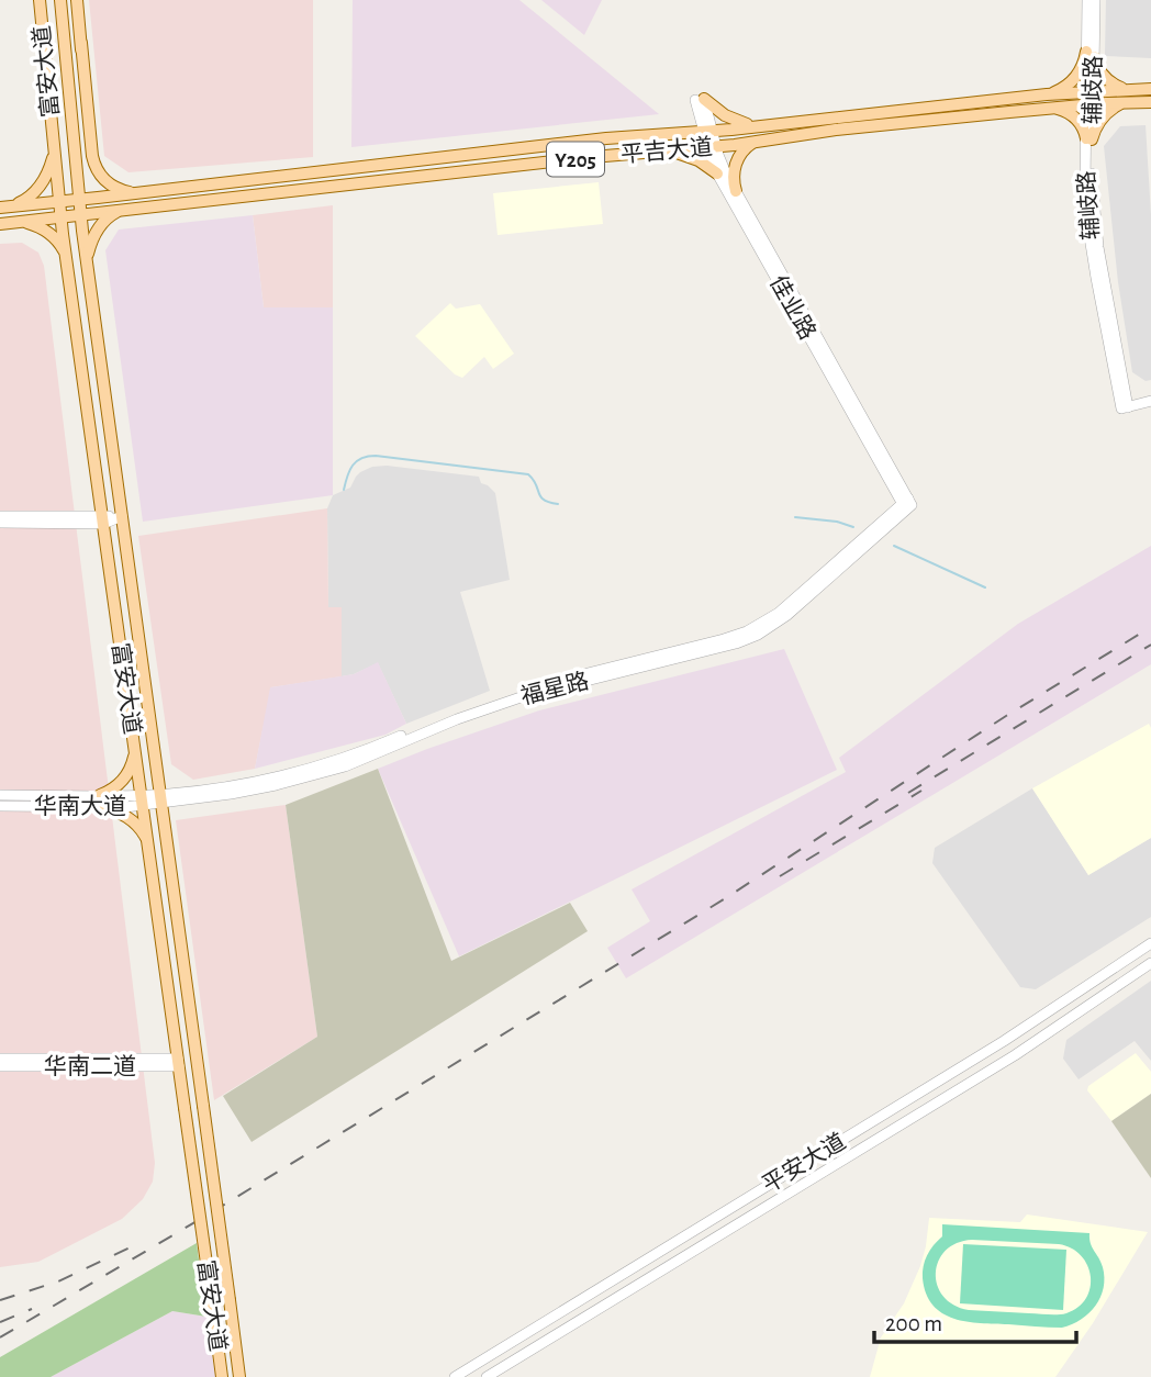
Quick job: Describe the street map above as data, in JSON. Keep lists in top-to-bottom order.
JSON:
{
  "streets": {
    "main road": ["富安大道", "平吉大道", "Y205"],
    "street": [
      "辅歧路",
      "辅岐路",
      "佳业路",
      "福星路",
      "华南大道",
      "华南二道",
      "平安大道"
    ]
  },
  "crossings": [
    ["富安大道", "平吉大道"],
    ["富安大道", "福星路"],
    ["富安大道", "华南大道"],
    ["富安大道", "华南二道"],
    ["辅歧路", "平吉大道"],
    ["辅歧路", "辅岐路"],
    ["平吉大道", "辅岐路"],
    ["平吉大道", "佳业路"],
    ["佳业路", "福星路"],
    ["福星路", "华南大道"]
  ],
  "scale_bar": "200 m"
}
